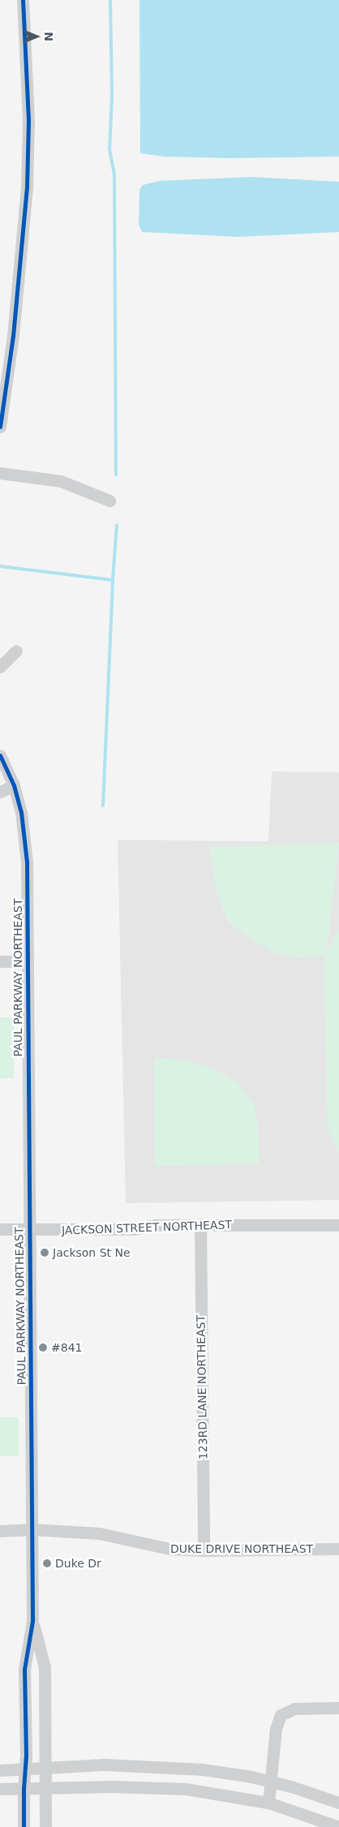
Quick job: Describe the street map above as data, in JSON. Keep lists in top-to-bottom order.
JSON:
{
  "streets": {
    "street": [
      "PAUL PARKWAY NORTHEAST",
      "JACKSON STREET NORTHEAST",
      "123RD LANE NORTHEAST",
      "DUKE DRIVE NORTHEAST"
    ]
  },
  "crossings": [
    ["PAUL PARKWAY NORTHEAST", "JACKSON STREET NORTHEAST"],
    ["PAUL PARKWAY NORTHEAST", "DUKE DRIVE NORTHEAST"],
    ["JACKSON STREET NORTHEAST", "123RD LANE NORTHEAST"],
    ["123RD LANE NORTHEAST", "DUKE DRIVE NORTHEAST"]
  ],
  "places": ["Jackson St Ne", "#841", "Duke Dr"],
  "north": "right"
}
